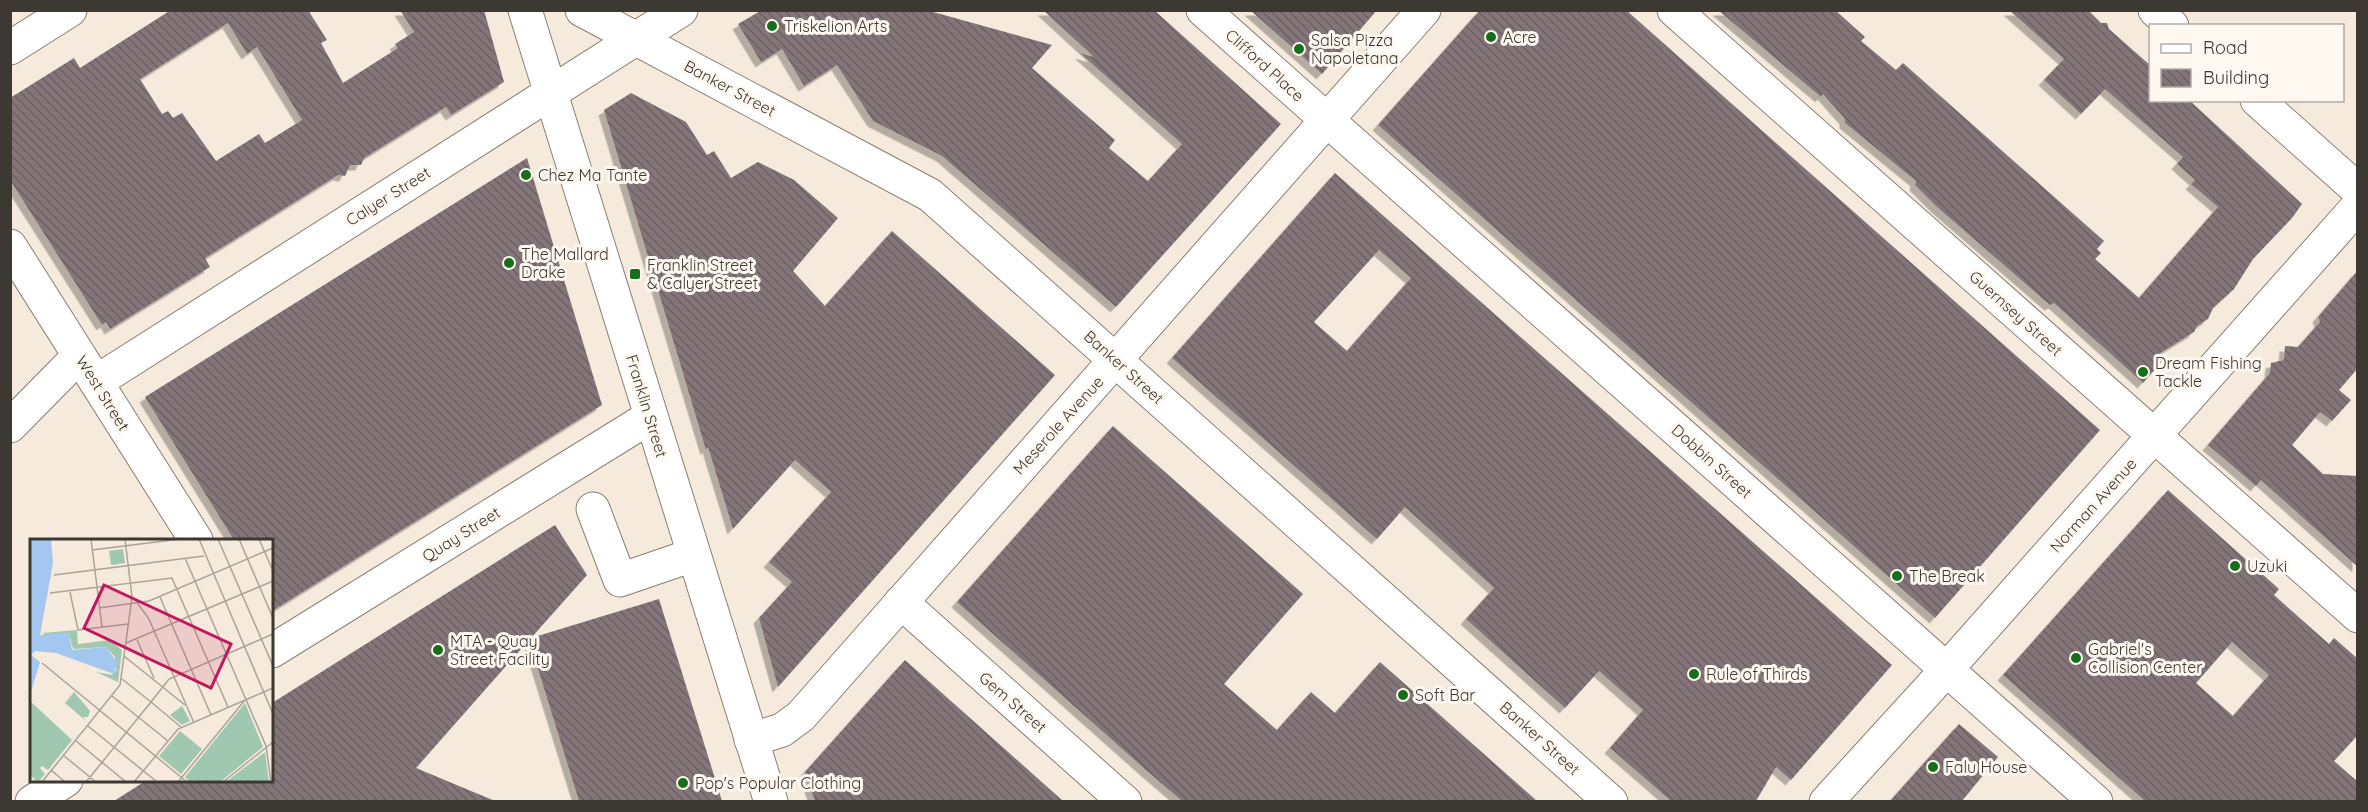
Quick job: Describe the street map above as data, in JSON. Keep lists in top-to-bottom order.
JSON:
{
  "streets": {
    "street": [
      "Clifford Place",
      "Banker Street",
      "Calyer Street",
      "Guernsey Street",
      "West Street",
      "Franklin Street",
      "Meserole Avenue",
      "Dobbin Street",
      "Norman Avenue",
      "Quay Street",
      "Gem Street"
    ]
  },
  "crossings": [
    ["Clifford Place", "Meserole Avenue"],
    ["Clifford Place", "Dobbin Street"],
    ["Banker Street", "Calyer Street"],
    ["Banker Street", "Meserole Avenue"],
    ["Calyer Street", "West Street"],
    ["Calyer Street", "Franklin Street"],
    ["Guernsey Street", "Norman Avenue"],
    ["Franklin Street", "Meserole Avenue"],
    ["Franklin Street", "Quay Street"],
    ["Meserole Avenue", "Dobbin Street"],
    ["Meserole Avenue", "Gem Street"],
    ["Dobbin Street", "Norman Avenue"]
  ],
  "places": {
    "other": [
      "Triskelion Arts",
      "Acre",
      "Salsa Pizza Napoletana",
      "Chez Ma Tante",
      "The Mallard Drake",
      "Dream Fishing Tackle",
      "Uzuki",
      "The Break",
      "MTA - Quay Street Facility",
      "Gabriel's Collision Center",
      "Rule of Thirds",
      "Soft Bar",
      "Falu House",
      "Pop's Popular Clothing"
    ],
    "transit": ["Franklin Street & Calyer Street"]
  },
  "legend": ["Road", "Building"]
}
